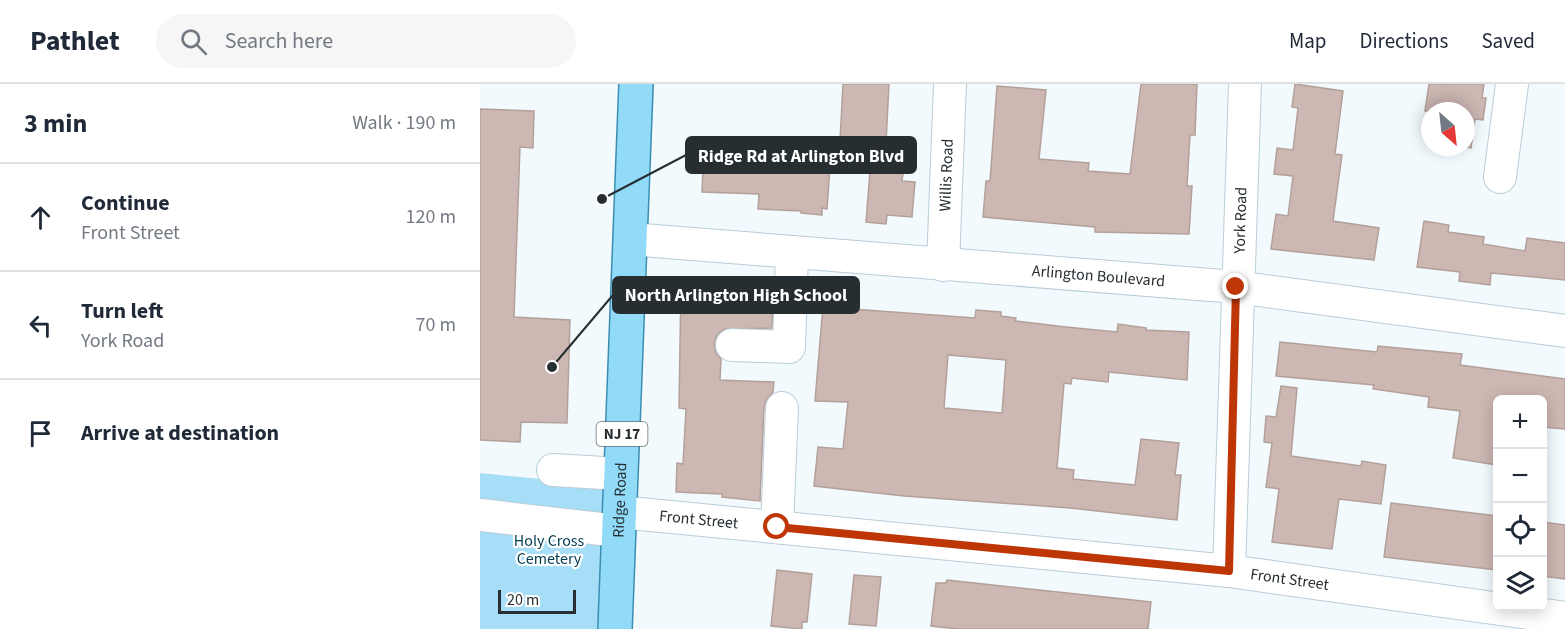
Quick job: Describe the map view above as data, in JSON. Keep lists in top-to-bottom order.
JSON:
{
  "streets": {
    "main road": ["NJ 17", "Ridge Road"],
    "street": [
      "Willis Road",
      "York Road",
      "Arlington Boulevard",
      "Front Street"
    ]
  },
  "crossings": [
    ["Willis Road", "Arlington Boulevard"],
    ["York Road", "Arlington Boulevard"],
    ["York Road", "Front Street"],
    ["Arlington Boulevard", "Ridge Road"],
    ["Ridge Road", "Front Street"]
  ],
  "parks": ["Holy Cross Cemetery"],
  "places": ["Ridge Rd at Arlington Blvd", "North Arlington High School"],
  "scale_bar": "20 m",
  "north": "bottom right",
  "page": {
    "header": "Pathlet",
    "search": "Search here",
    "nav": ["Map", "Directions", "Saved"],
    "heading": ["3 min", "Walk · 190 m"],
    "list": [
      ["Continue", "Front Street", "120 m"],
      ["Turn left", "York Road", "70 m"],
      "Arrive at destination"
    ],
    "map_buttons": ["+", "−"],
    "scale": "20 m"
  }
}
